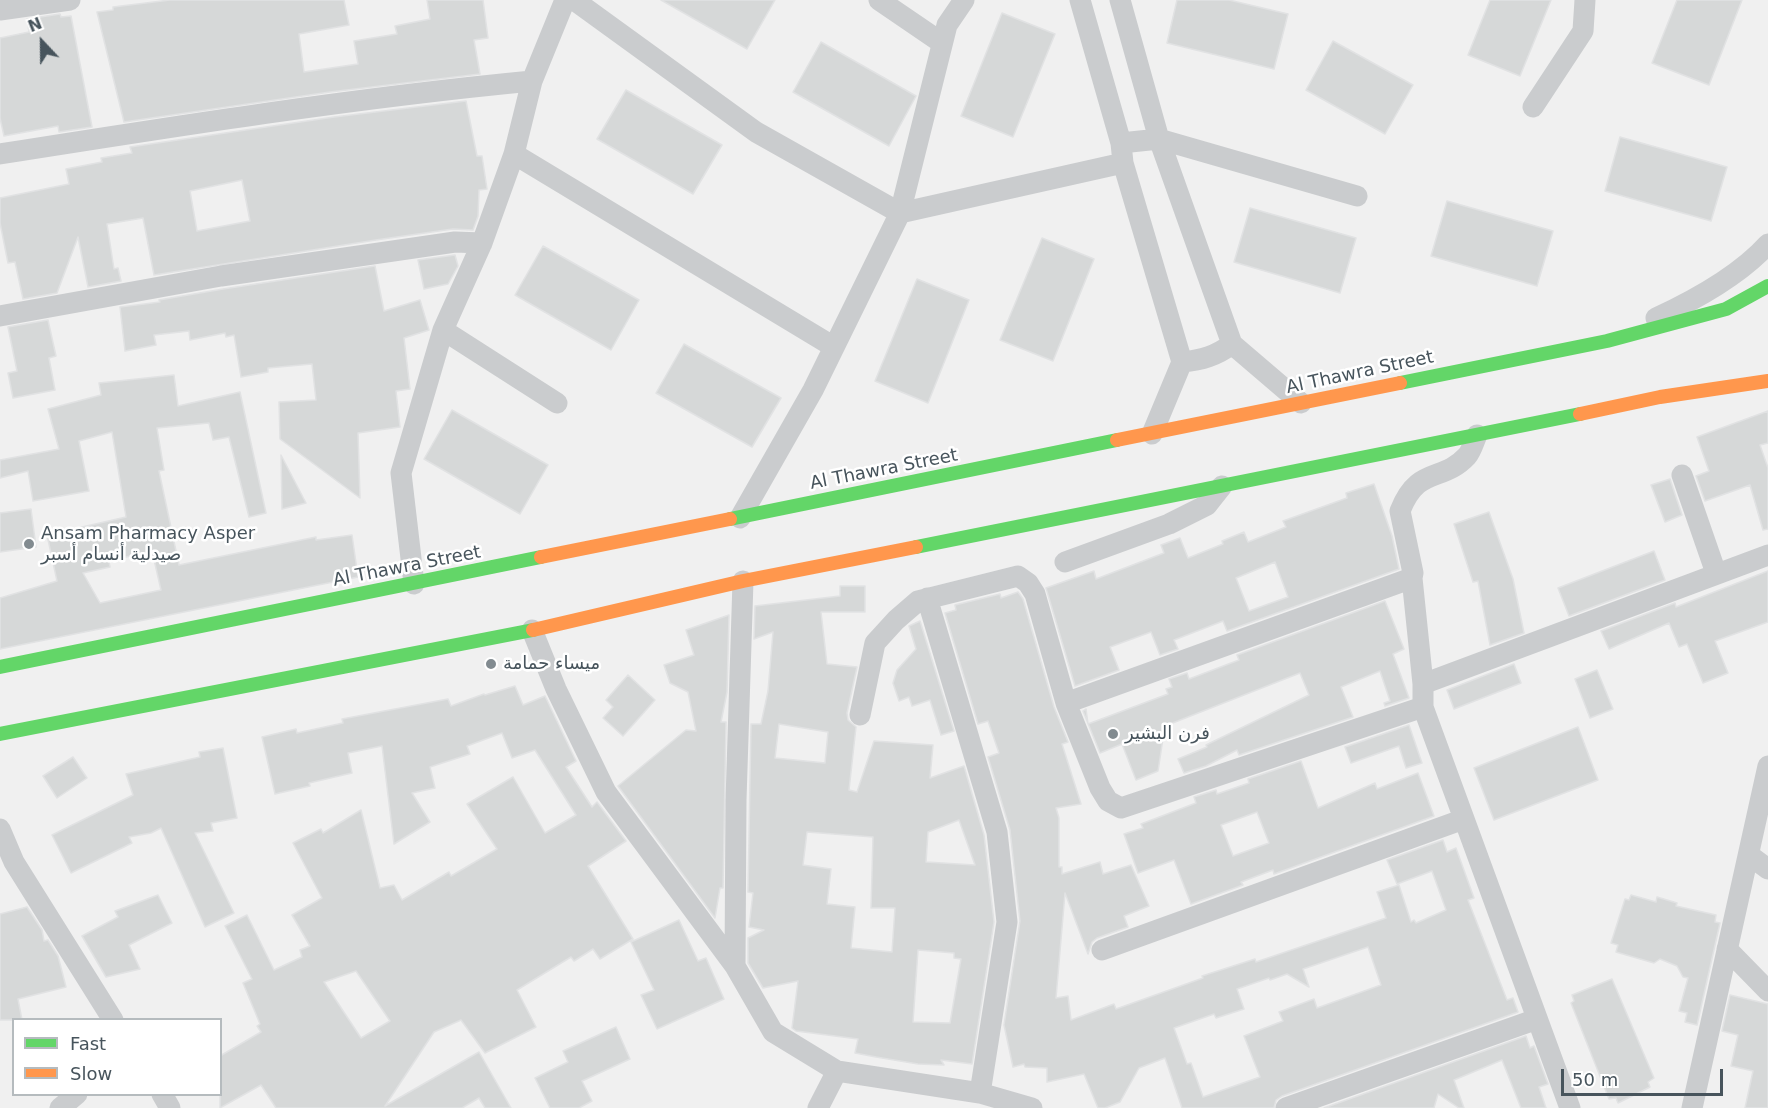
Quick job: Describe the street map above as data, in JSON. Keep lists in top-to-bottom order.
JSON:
{
  "streets": {
    "main road": ["Al Thawra Street"]
  },
  "places": ["Ansam Pharmacy Asper صيدلية أنسام أسبر", "ميساء حمامة", "فرن البشير"],
  "legend": ["Fast", "Slow"],
  "scale_bar": "50 m",
  "north": "top"
}
